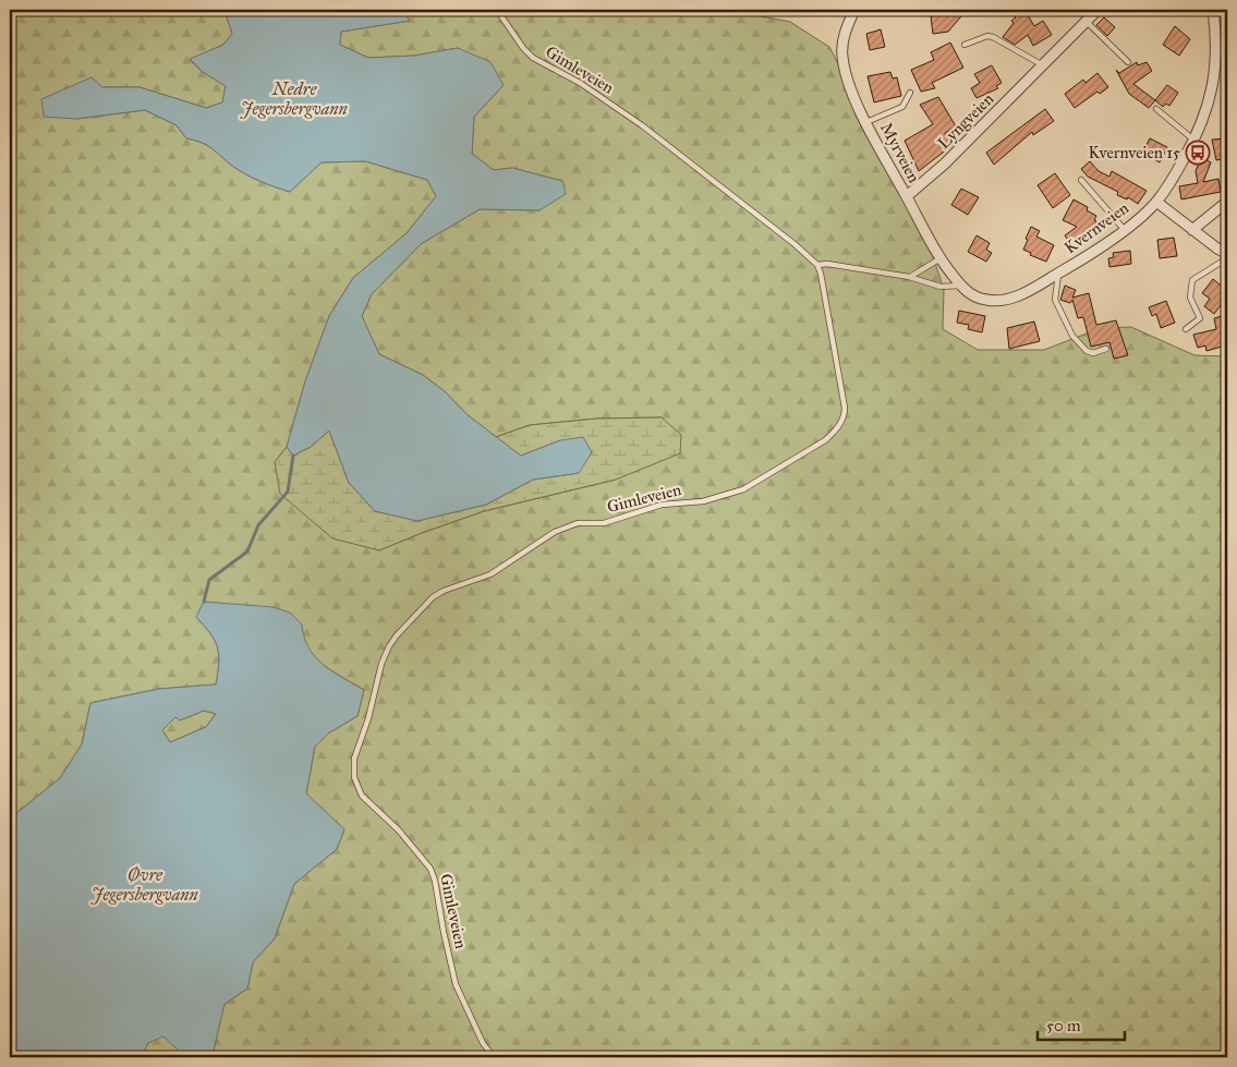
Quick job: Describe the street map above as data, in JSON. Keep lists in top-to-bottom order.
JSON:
{
  "streets": {
    "street": ["Lyngveien", "Myrveien", "Kvernveien"],
    "lane": ["Gimleveien"]
  },
  "crossings": [
    ["Lyngveien", "Myrveien"],
    ["Lyngveien", "Kvernveien"],
    ["Myrveien", "Kvernveien"]
  ],
  "water": ["Nedre Jegersbergvann", "Øvre Jegersbergvann"],
  "places": {
    "bus stop": ["Kvernveien 15"]
  },
  "scale_bar": "50 m"
}
